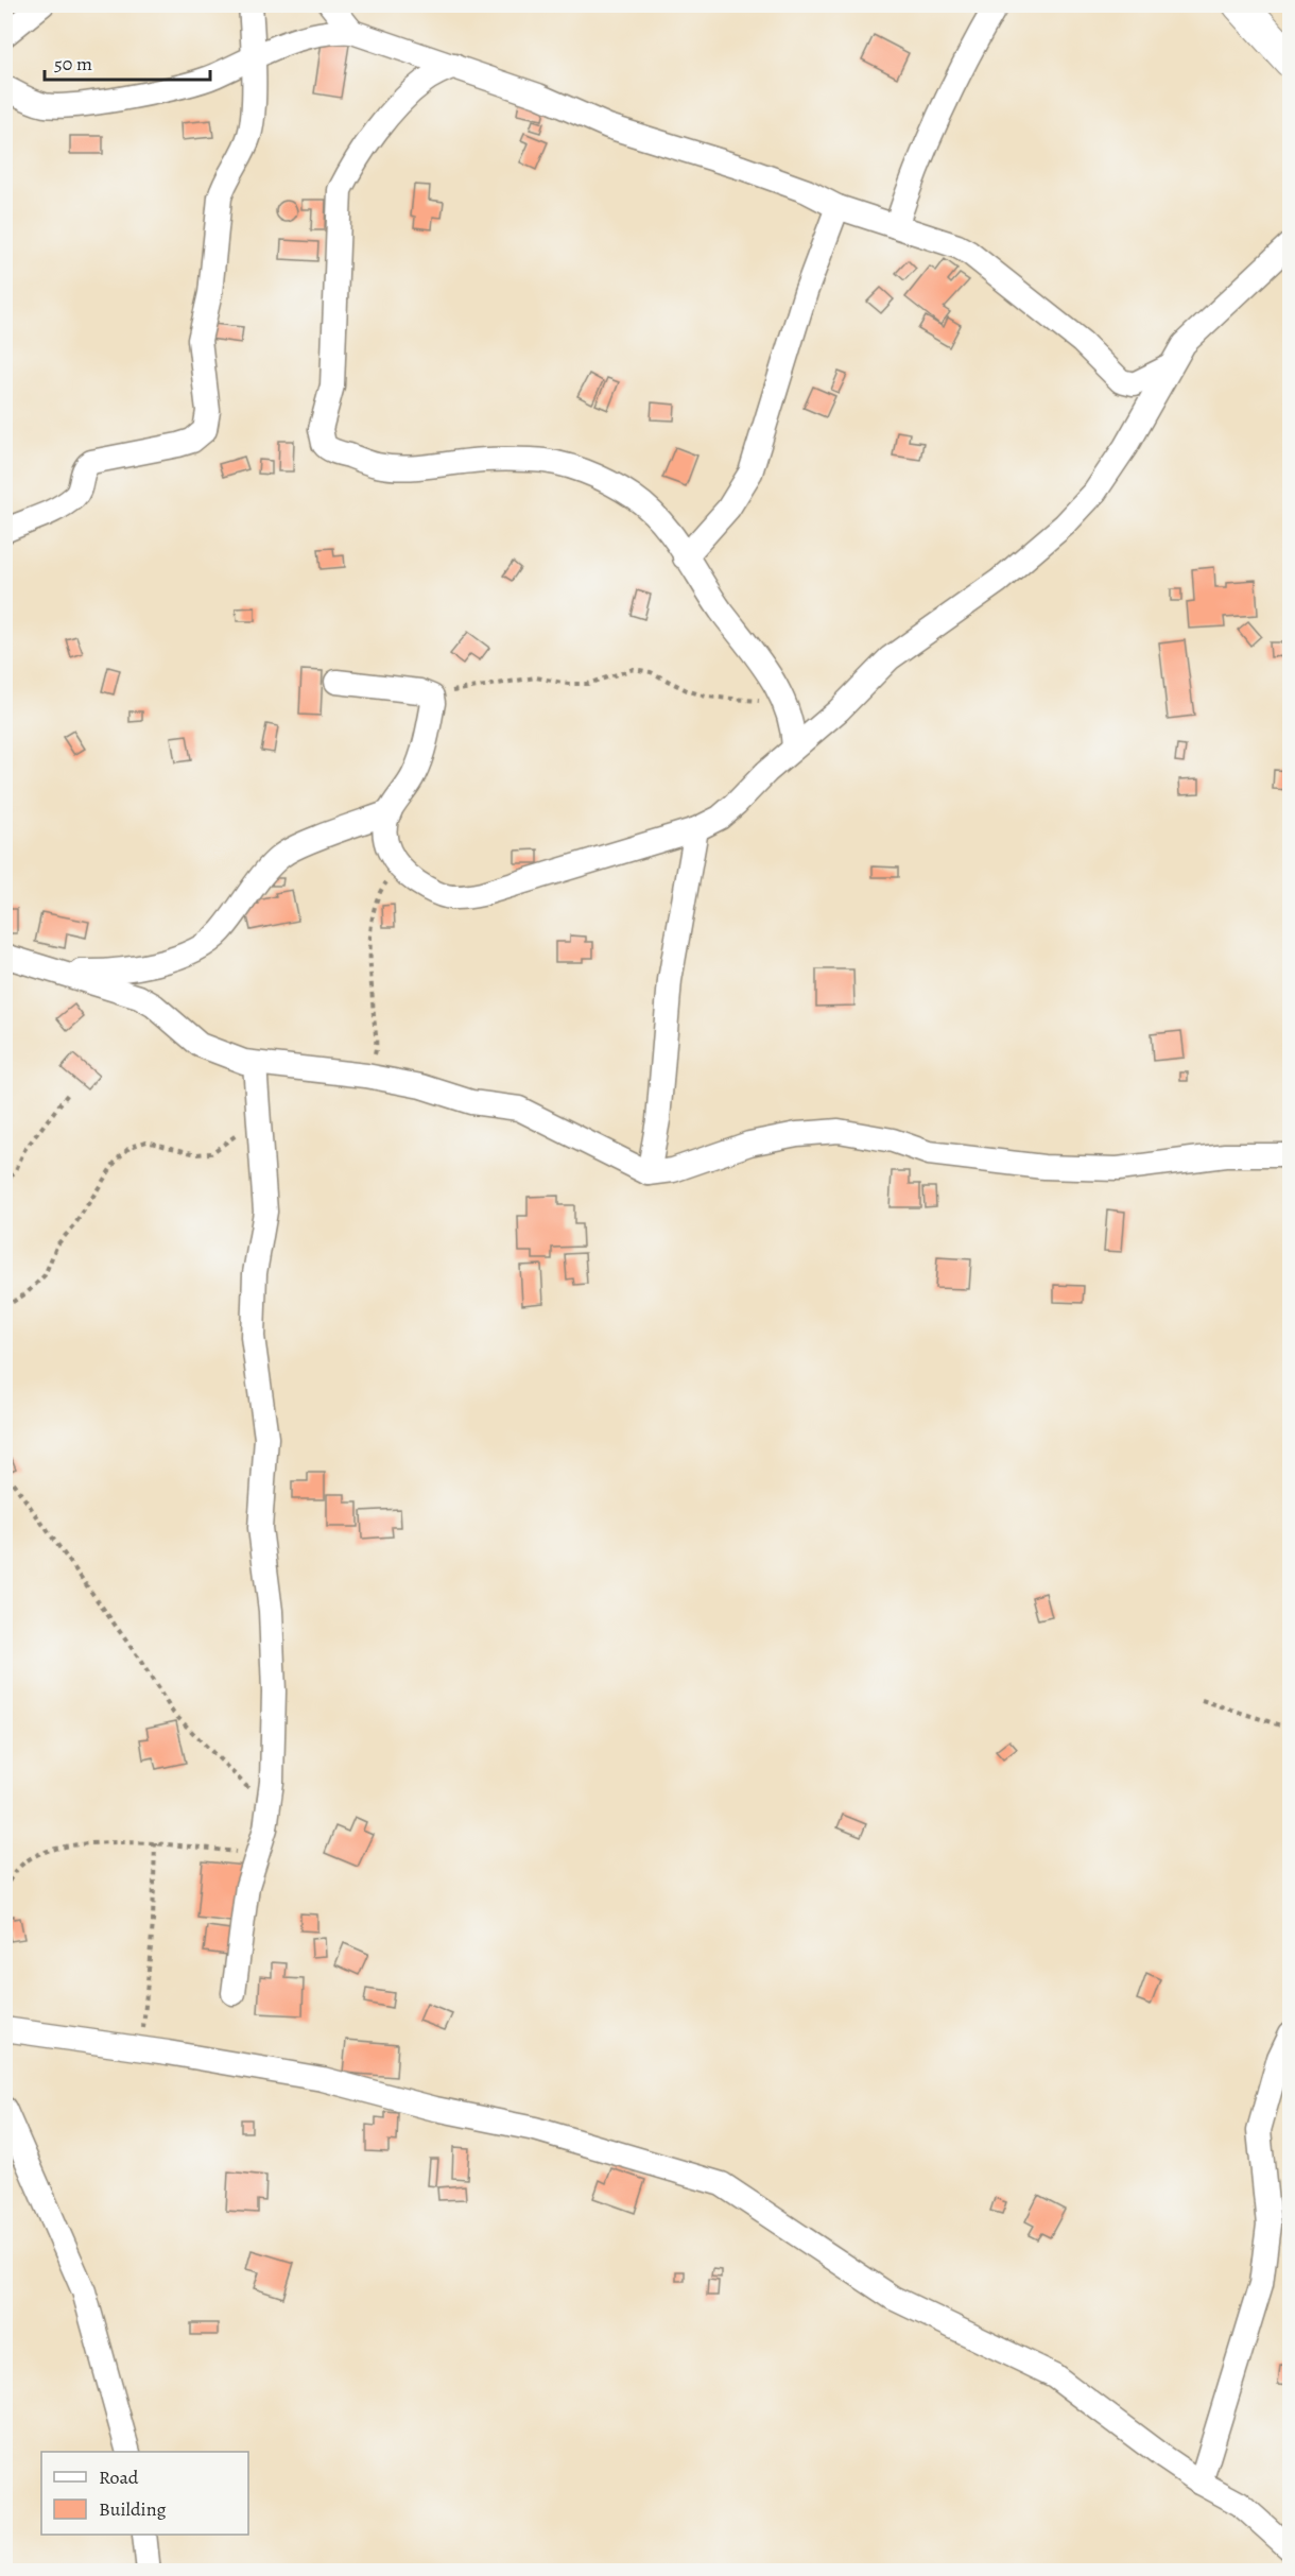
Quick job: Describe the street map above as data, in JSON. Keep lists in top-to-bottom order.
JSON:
{
  "legend": ["Road", "Building"],
  "scale_bar": "50 m"
}
